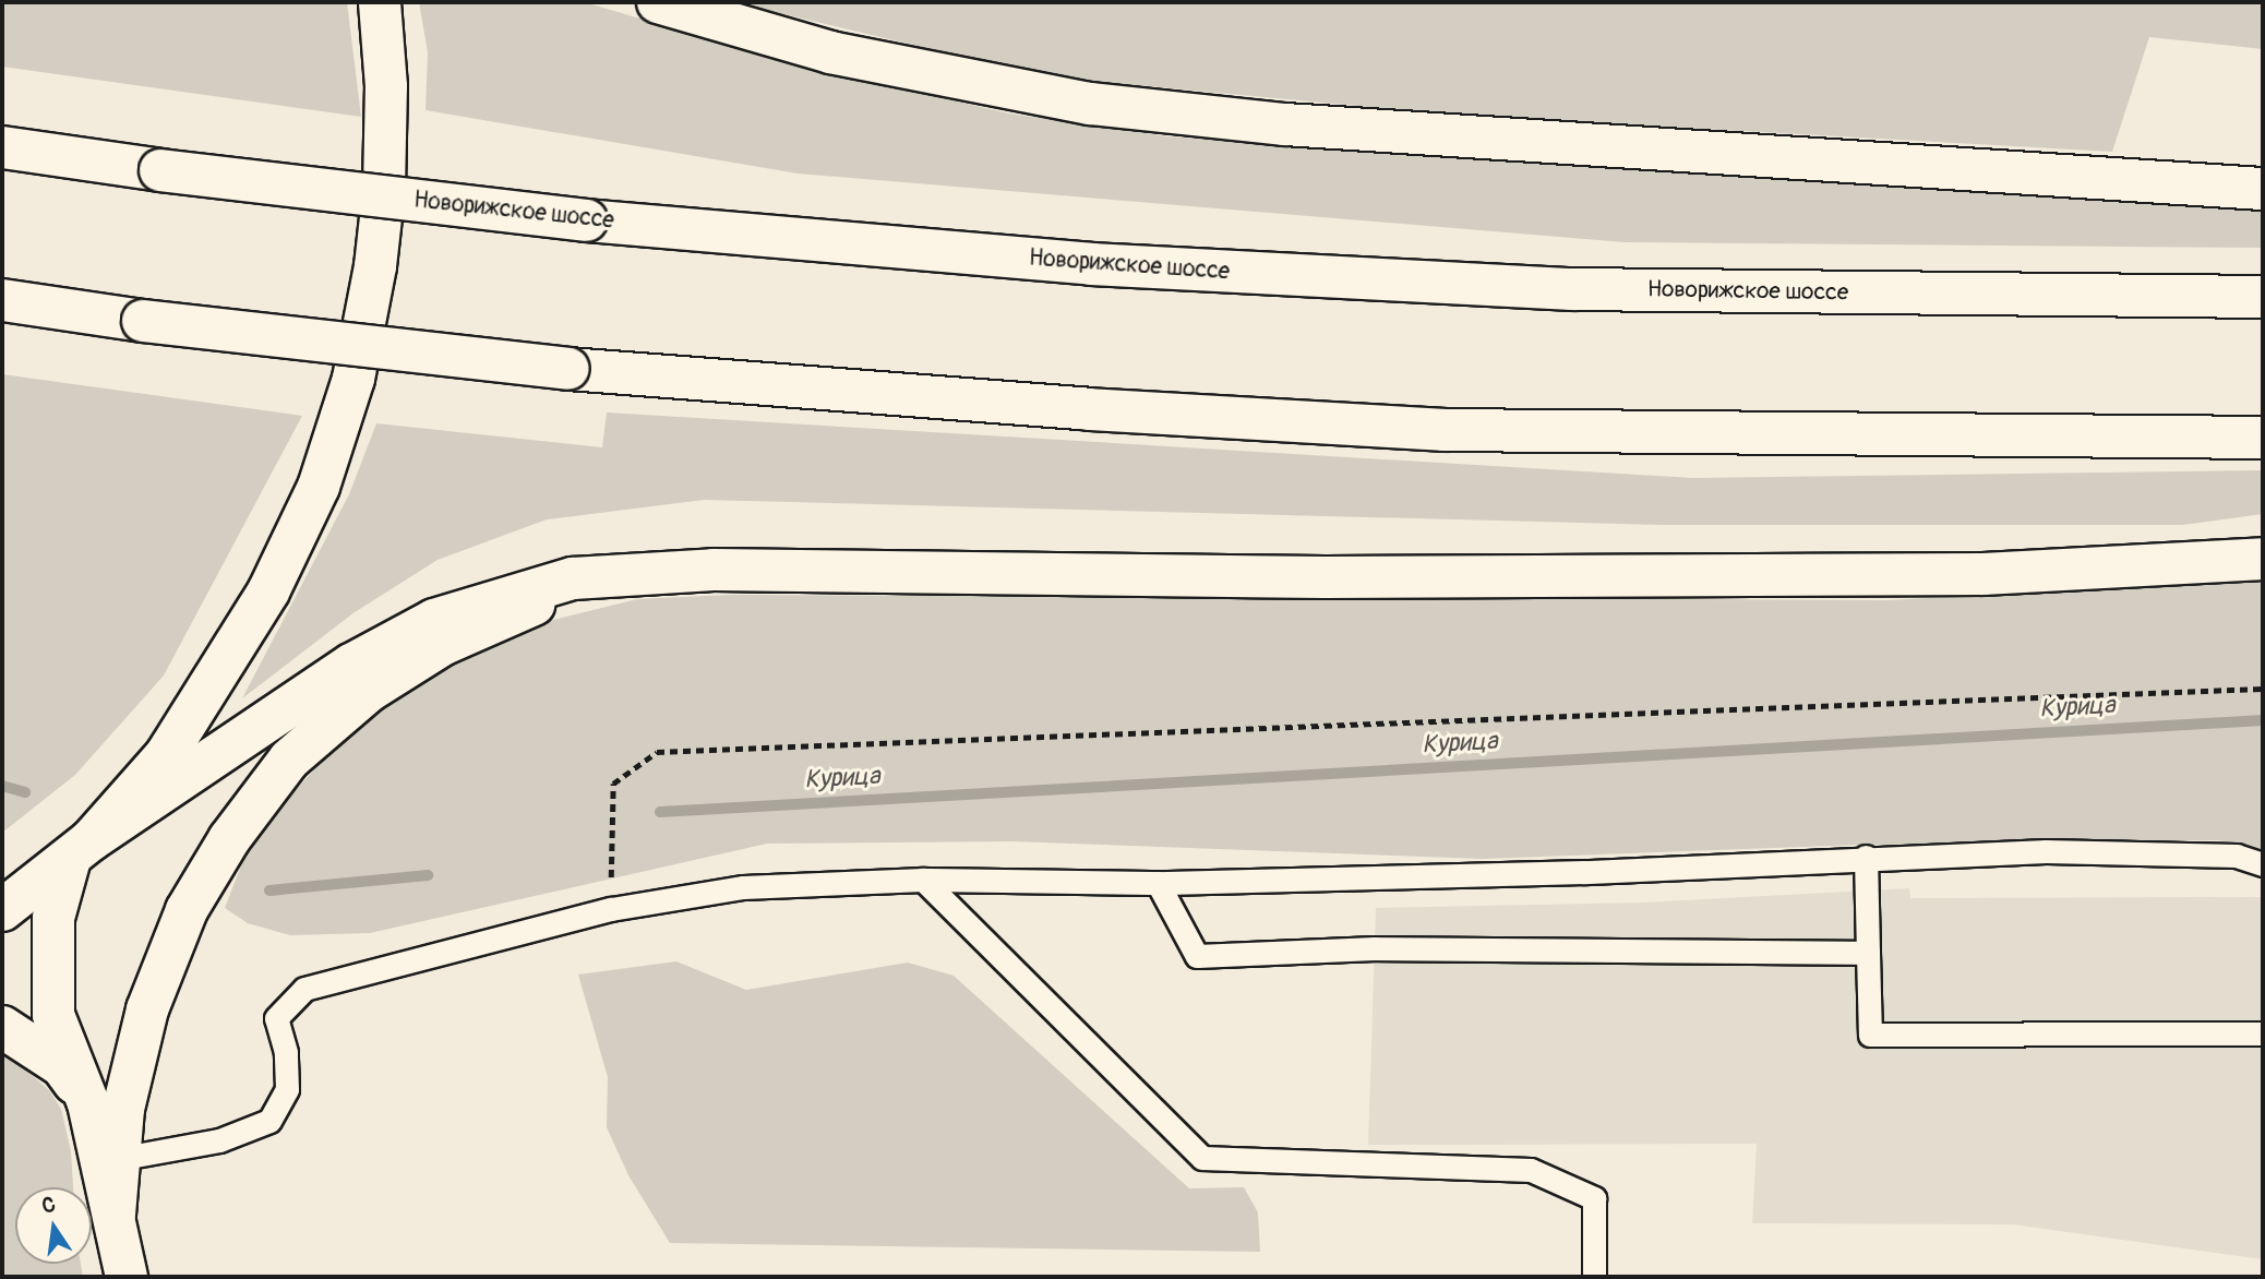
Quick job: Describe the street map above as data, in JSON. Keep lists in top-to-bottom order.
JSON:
{
  "streets": {
    "main road": ["Новорижское шоссе"]
  },
  "water": ["Курица"],
  "north": "top"
}
